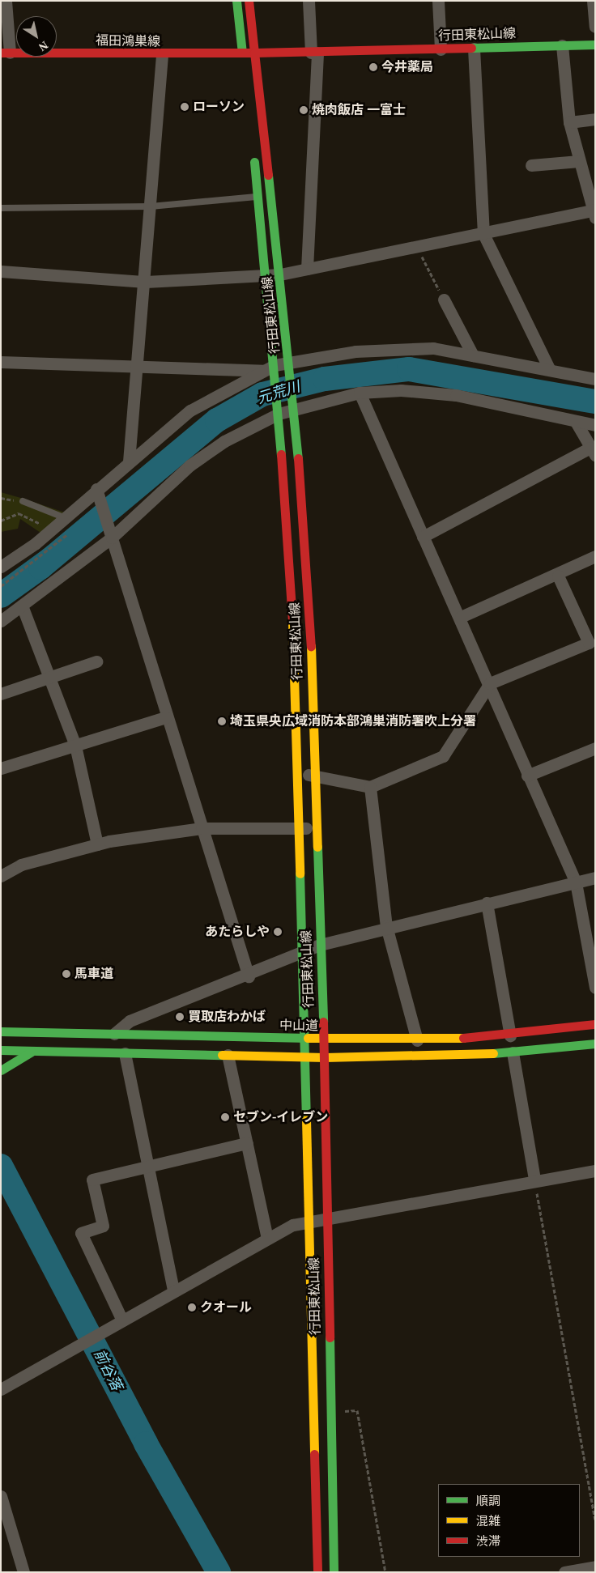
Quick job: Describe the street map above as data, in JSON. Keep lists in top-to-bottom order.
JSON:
{
  "streets": {
    "main road": ["行田東松山線", "福田鴻巣線", "中山道"]
  },
  "crossings": [
    ["行田東松山線", "福田鴻巣線"],
    ["行田東松山線", "中山道"]
  ],
  "water": ["元荒川", "前谷落"],
  "places": [
    "今井薬局",
    "ローソン",
    "焼肉飯店 一富士",
    "埼玉県央広域消防本部鴻巣消防署吹上分署",
    "あたらしや",
    "馬車道",
    "買取店わかば",
    "セブン-イレブン",
    "クオール"
  ],
  "legend": ["順調", "混雑", "渋滞"],
  "north": "bottom right"
}
